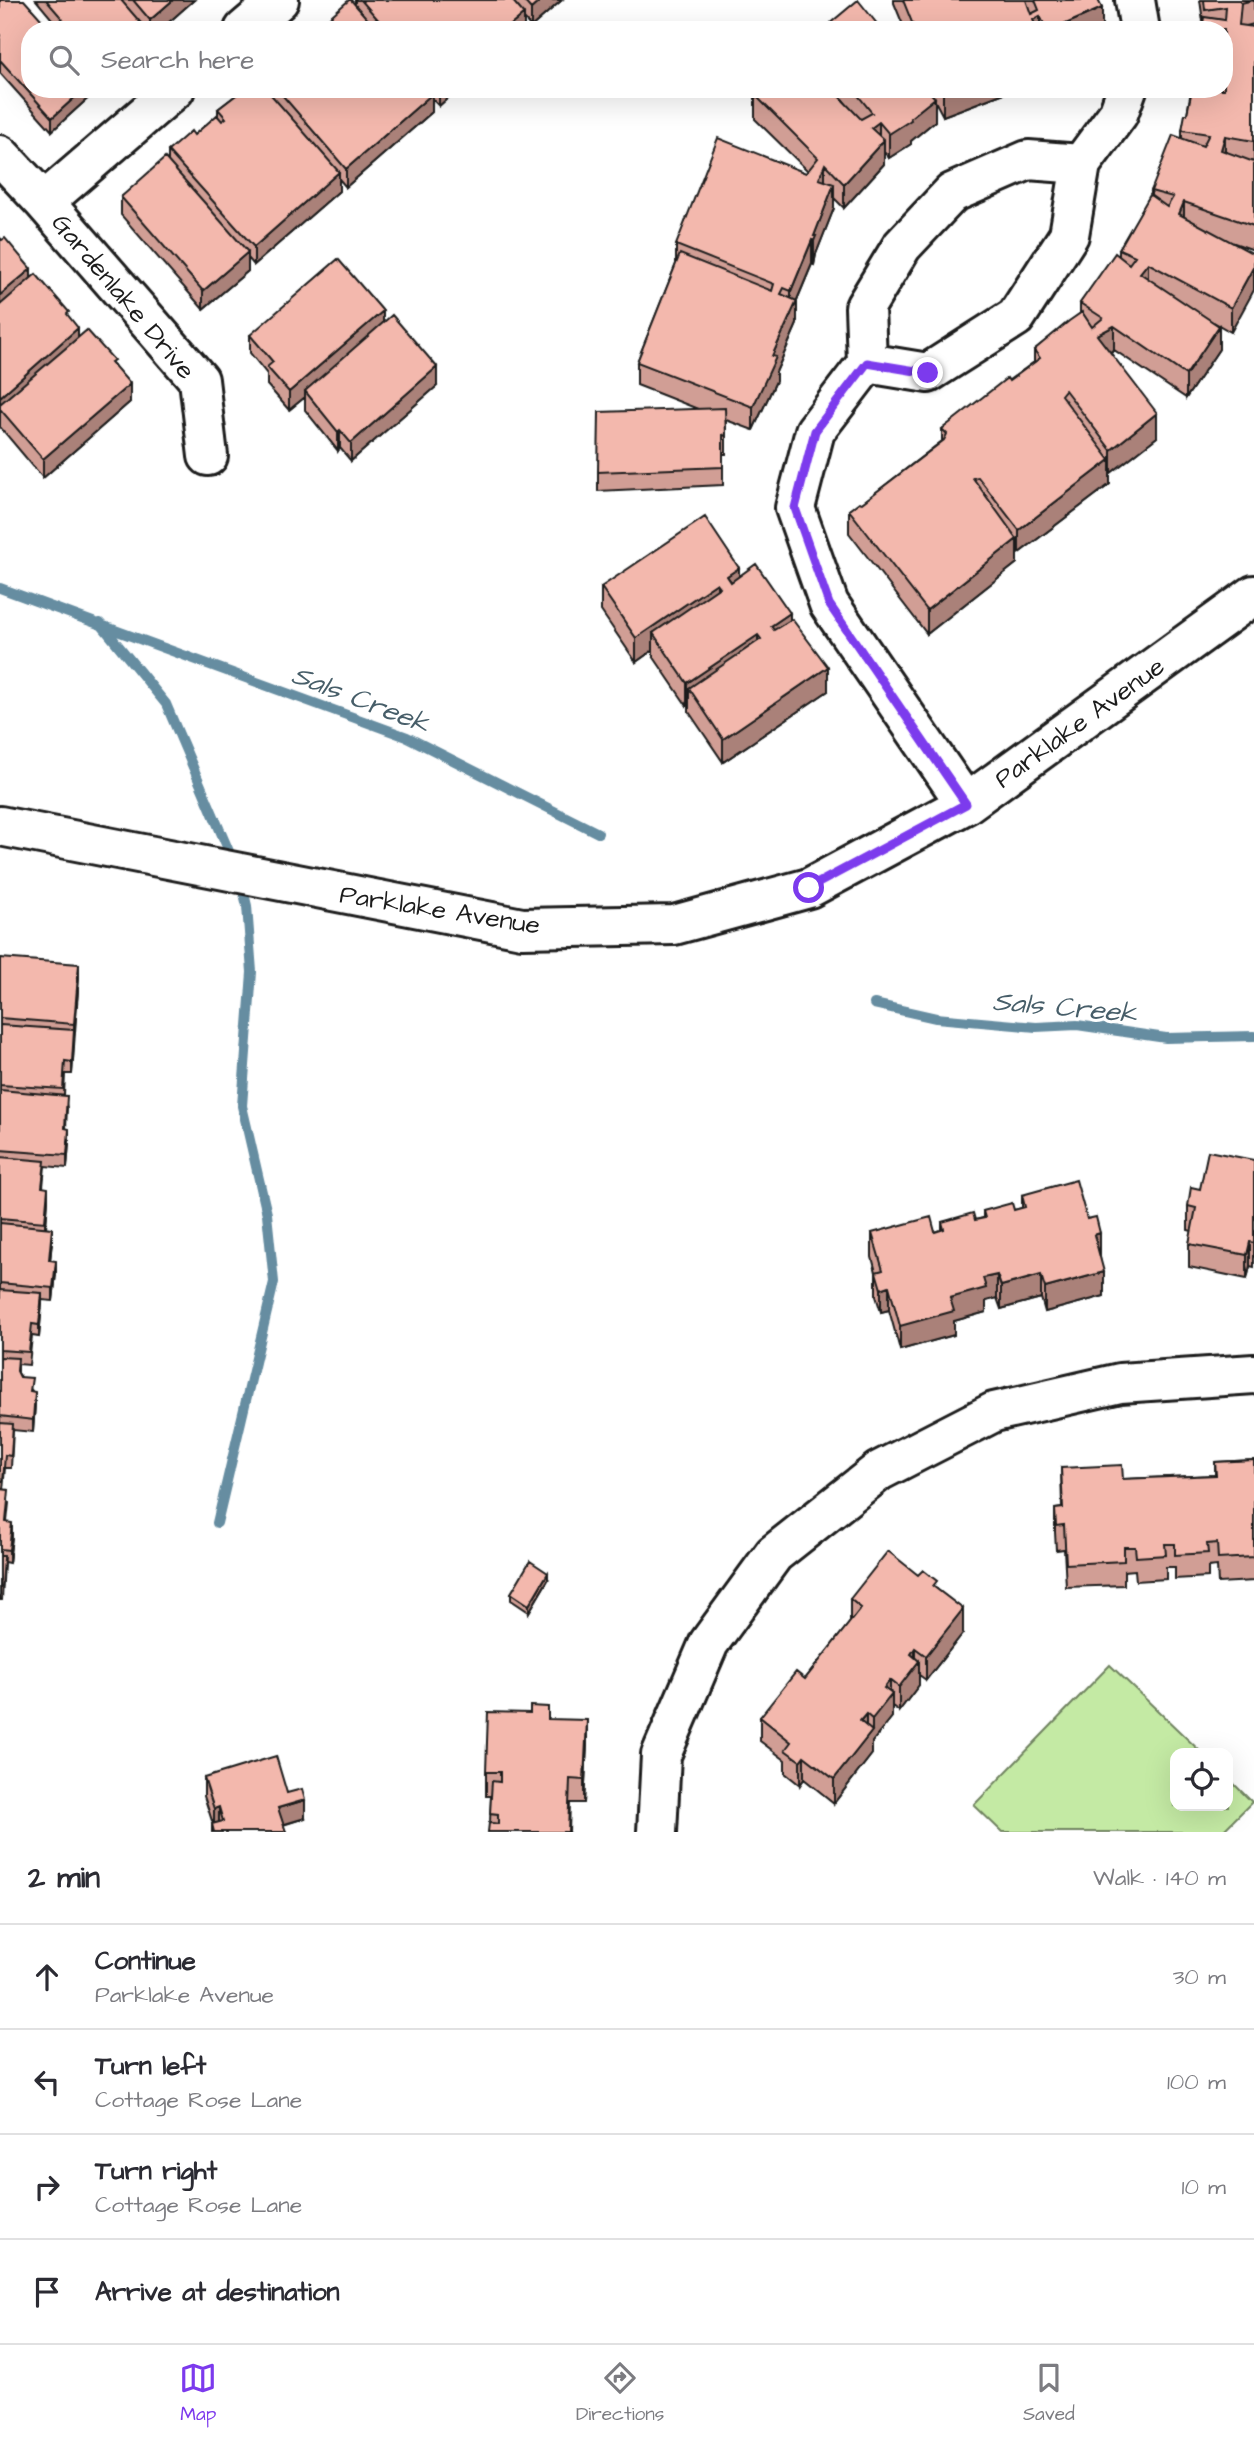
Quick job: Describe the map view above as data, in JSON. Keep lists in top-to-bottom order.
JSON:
{
  "streets": {
    "street": ["Gardenlake Drive", "Parklake Avenue"]
  },
  "water": ["Sals Creek"],
  "page": {
    "search": "Search here",
    "heading": ["2 min", "Walk · 140 m"],
    "list": [
      ["Continue", "Parklake Avenue", "30 m"],
      ["Turn left", "Cottage Rose Lane", "100 m"],
      ["Turn right", "Cottage Rose Lane", "10 m"],
      "Arrive at destination"
    ],
    "nav": ["Map", "Directions", "Saved"]
  }
}
